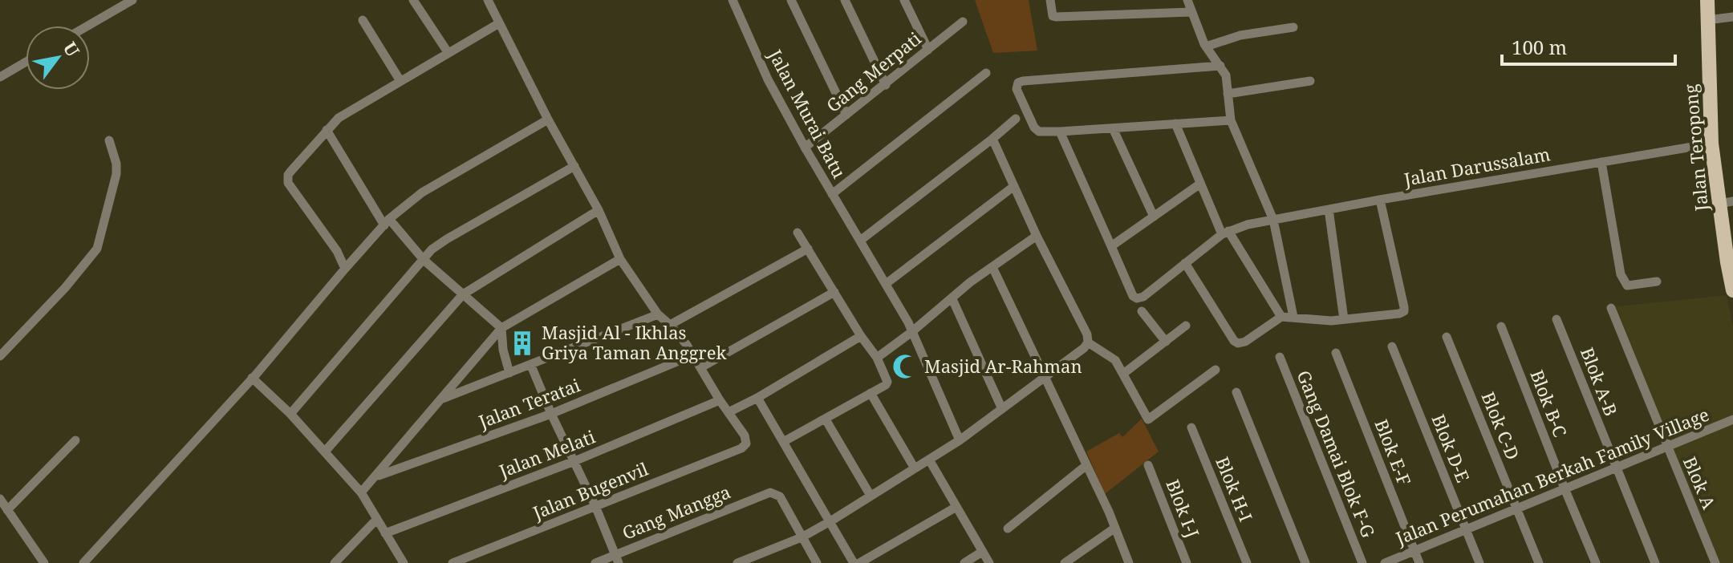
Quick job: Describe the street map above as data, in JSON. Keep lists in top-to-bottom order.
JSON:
{
  "streets": {
    "main road": ["Jalan Teropong"],
    "street": [
      "Gang Merpati",
      "Jalan Murai Batu",
      "Jalan Darussalam",
      "Blok A-B",
      "Jalan Teratai",
      "Blok B-C",
      "Blok C-D",
      "Blok D-E",
      "Blok E-F",
      "Jalan Melati",
      "Gang Damai Blok F-G",
      "Jalan Perumahan Berkah Family Village",
      "Blok A",
      "Blok H-I",
      "Jalan Bugenvil",
      "Blok I-J",
      "Gang Mangga"
    ]
  },
  "crossings": [
    ["Gang Merpati", "Jalan Murai Batu"],
    ["Jalan Teropong", "Jalan Darussalam"],
    ["Blok A-B", "Jalan Perumahan Berkah Family Village"],
    ["Blok B-C", "Jalan Perumahan Berkah Family Village"],
    ["Blok C-D", "Jalan Perumahan Berkah Family Village"],
    ["Blok D-E", "Jalan Perumahan Berkah Family Village"],
    ["Blok E-F", "Jalan Perumahan Berkah Family Village"],
    ["Jalan Perumahan Berkah Family Village", "Blok A"]
  ],
  "places": {
    "building": ["Masjid Al - Ikhlas Griya Taman Anggrek"],
    "mosque": ["Masjid Ar-Rahman"]
  },
  "scale_bar": "100 m",
  "north": "top right"
}
